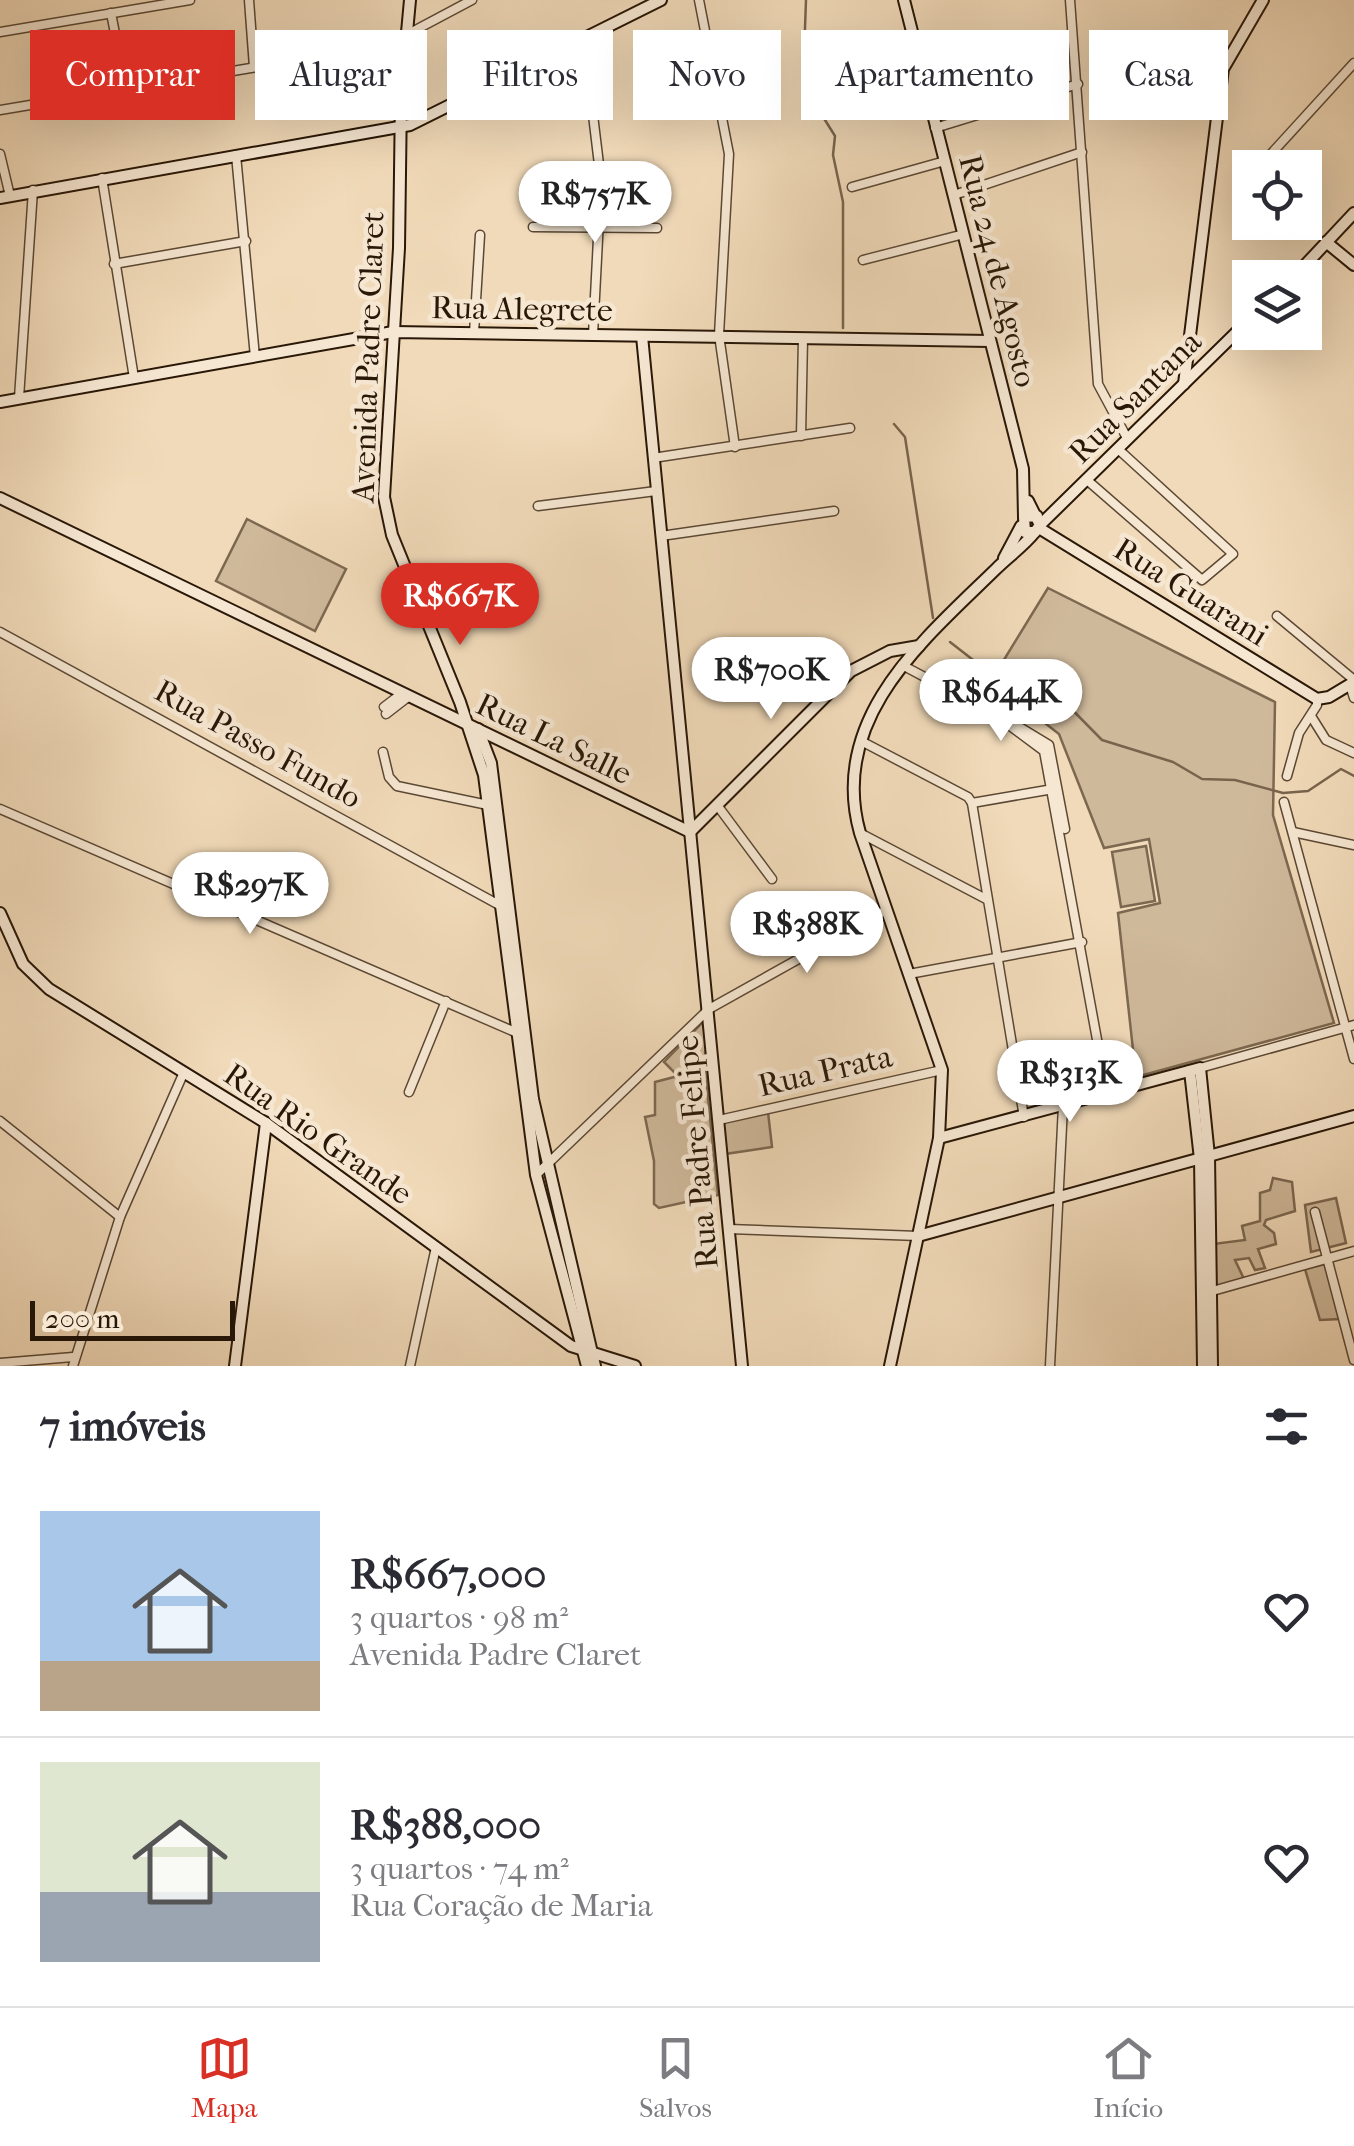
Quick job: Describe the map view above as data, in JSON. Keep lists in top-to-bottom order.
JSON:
{
  "streets": {
    "street": [
      "Rua 24 de Agosto",
      "Rua Alegrete",
      "Avenida Padre Claret",
      "Rua Santana",
      "Rua Guarani",
      "Rua La Salle",
      "Rua Passo Fundo",
      "Rua Prata",
      "Rua Rio Grande",
      "Rua Padre Felipe"
    ]
  },
  "crossings": [
    ["Rua 24 de Agosto", "Rua Alegrete"],
    ["Rua 24 de Agosto", "Rua Santana"],
    ["Rua 24 de Agosto", "Rua Guarani"],
    ["Rua 24 de Agosto", "Rua Prata"],
    ["Rua Alegrete", "Avenida Padre Claret"],
    ["Rua Alegrete", "Rua Padre Felipe"],
    ["Avenida Padre Claret", "Rua La Salle"],
    ["Avenida Padre Claret", "Rua Passo Fundo"],
    ["Avenida Padre Claret", "Rua Rio Grande"],
    ["Rua Santana", "Rua Guarani"],
    ["Rua La Salle", "Rua Padre Felipe"],
    ["Rua Prata", "Rua Padre Felipe"]
  ],
  "scale_bar": "200 m",
  "page": {
    "chip": [
      "Comprar",
      "Alugar",
      "Filtros",
      "Novo",
      "Apartamento",
      "Casa"
    ],
    "price": [
      "R$757K",
      "R$667K",
      "R$700K",
      "R$644K",
      "R$297K",
      "R$388K",
      "R$313K"
    ],
    "scale": "200 m",
    "heading": "7 imóveis",
    "list": [
      {
        "name": "R$667,000",
        "note": "3 quartos · 98 m² · Avenida Padre Claret"
      },
      {
        "name": "R$388,000",
        "note": "3 quartos · 74 m² · Rua Coração de Maria"
      }
    ],
    "tabs": ["Mapa", "Salvos", "Início"]
  }
}
